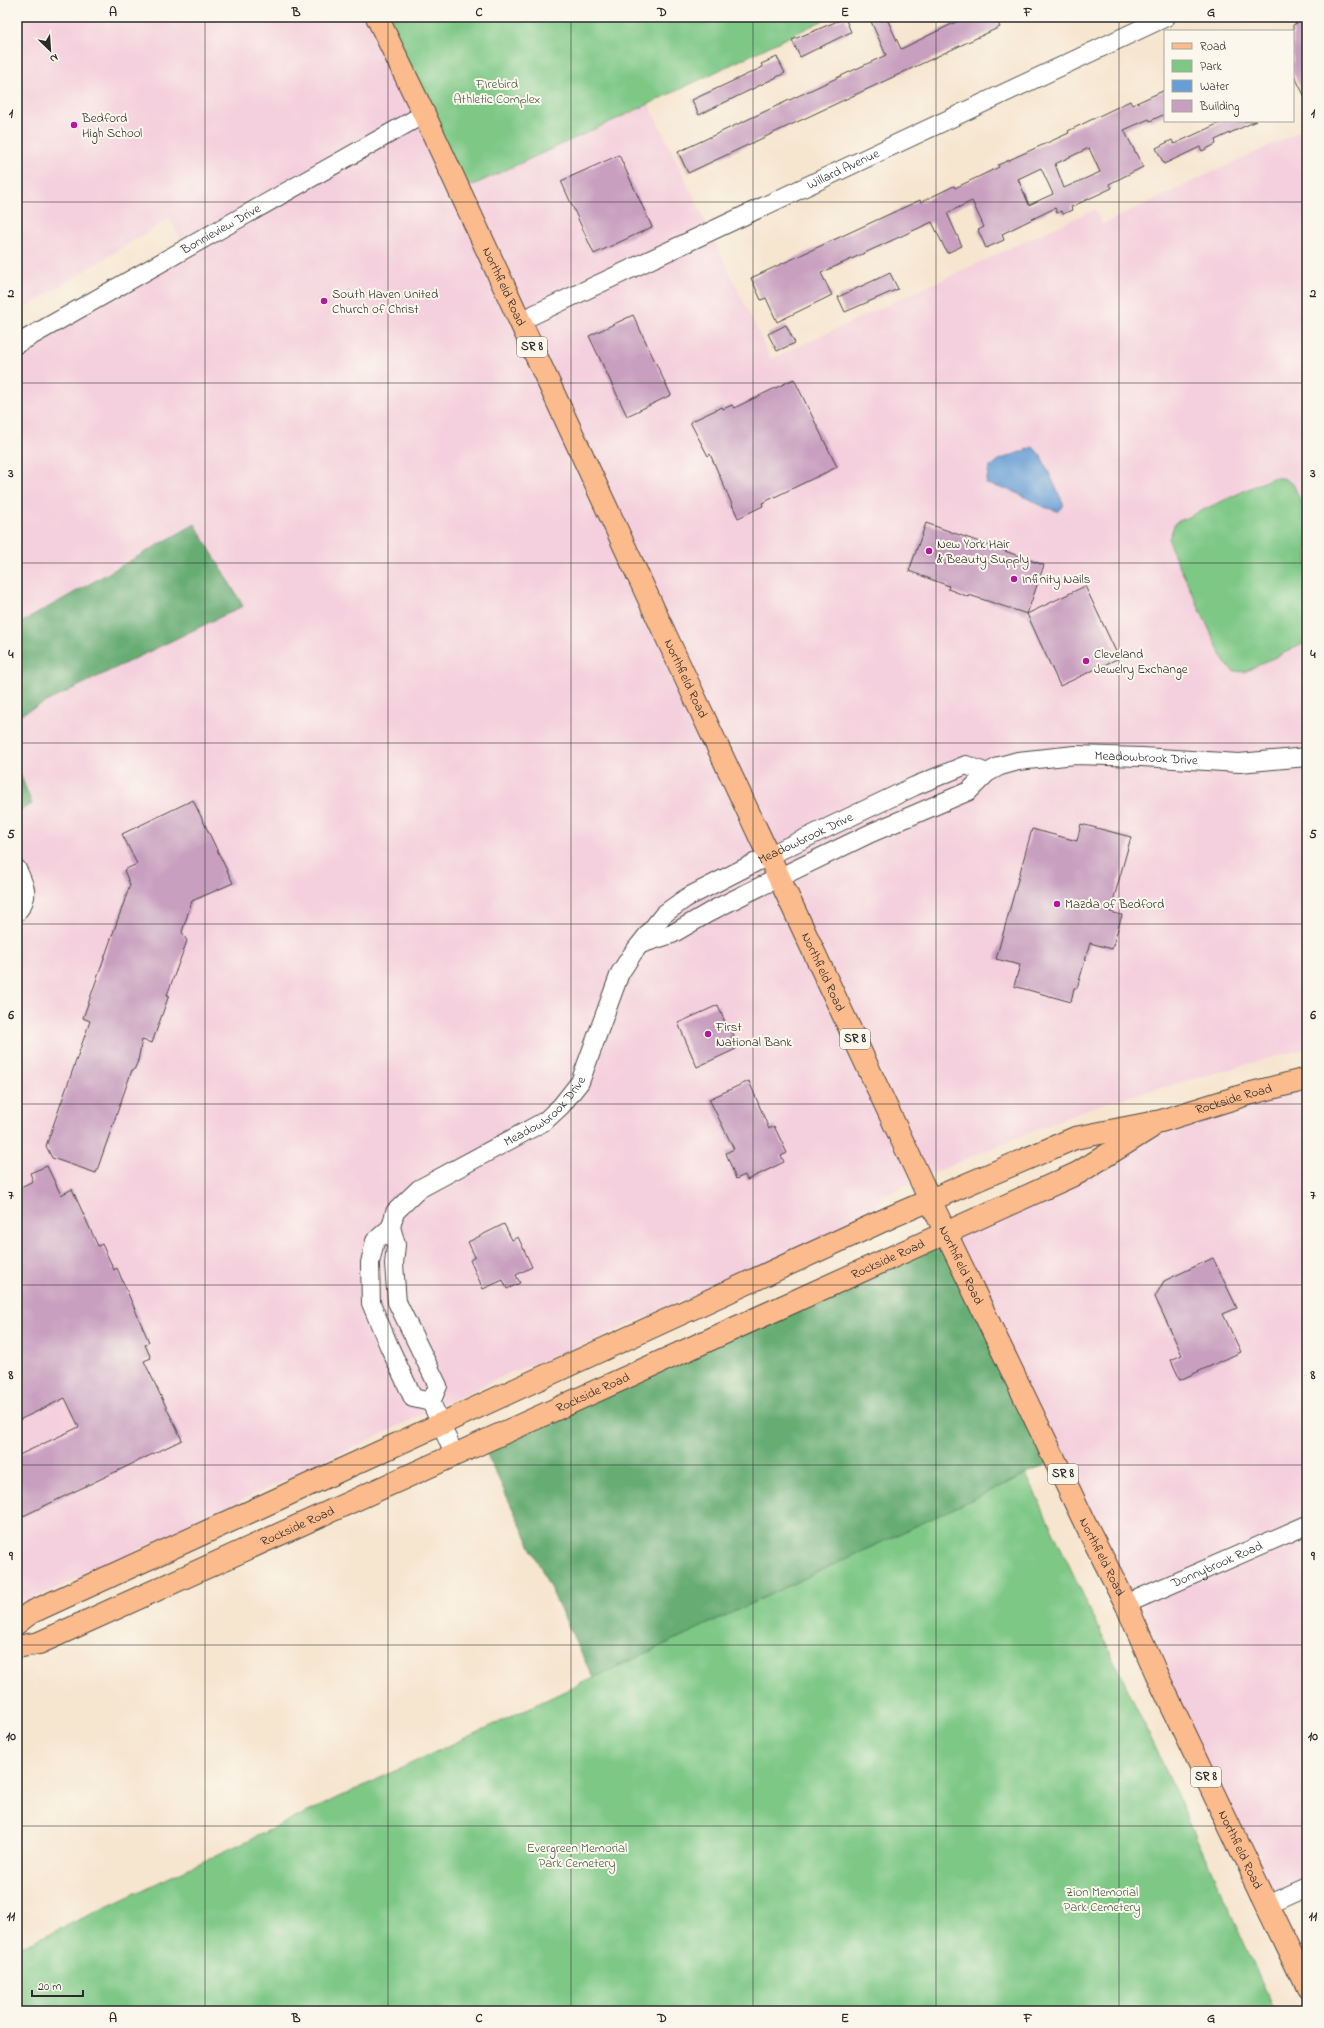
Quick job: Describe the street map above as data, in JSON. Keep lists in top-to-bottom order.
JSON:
{
  "streets": {
    "main road": ["Northfield Road", "SR 8", "Rockside Road"],
    "street": [
      "Willard Avenue",
      "Bonnieview Drive",
      "Meadowbrook Drive",
      "Donnybrook Road"
    ]
  },
  "crossings": [
    ["Willard Avenue", "Northfield Road"],
    ["Bonnieview Drive", "Northfield Road"],
    ["Northfield Road", "Meadowbrook Drive"],
    ["Northfield Road", "Rockside Road"],
    ["Northfield Road", "Donnybrook Road"]
  ],
  "parks": ["FIrebird Athletic Complex", "Evergreen Memorial Park Cemetery", "Zion Memorial Park Cemetery"],
  "places": [
    "Bedford High School",
    "South Haven United Church of Christ",
    "New York Hair & Beauty Supply",
    "Infinity Nails",
    "Cleveland Jewelry Exchange",
    "Mazda of Bedford",
    "First National Bank"
  ],
  "legend": [
    "Road",
    "Park",
    "Water",
    "Building"
  ],
  "scale_bar": "20 m",
  "north": "bottom right",
  "grid": {
    "columns": [
      "A",
      "B",
      "C",
      "D",
      "E",
      "F",
      "G"
    ],
    "rows": [
      "1",
      "2",
      "3",
      "4",
      "5",
      "6",
      "7",
      "8",
      "9",
      "10",
      "11"
    ]
  }
}
